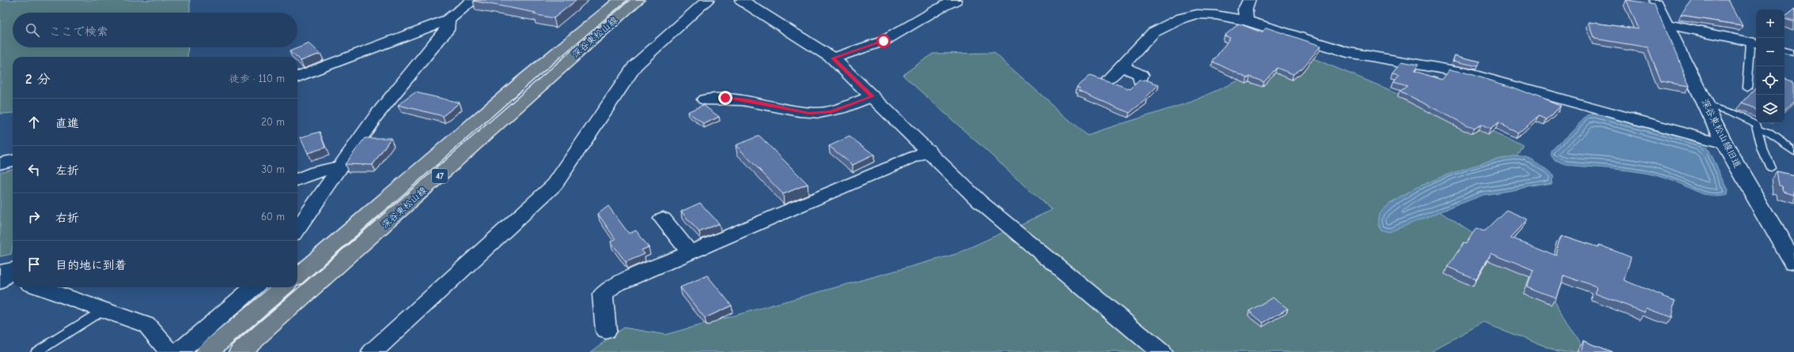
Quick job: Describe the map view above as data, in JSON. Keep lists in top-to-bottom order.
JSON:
{
  "streets": {
    "main road": ["深谷東松山線", "47"],
    "street": ["深谷東松山線旧道"]
  },
  "page": {
    "map_buttons": ["+", "−"],
    "search": "ここで検索",
    "heading": ["2 分", "徒歩 · 110 m"],
    "list": [
      ["直進", "20 m"],
      ["左折", "30 m"],
      ["右折", "60 m"],
      "目的地に到着"
    ]
  }
}
